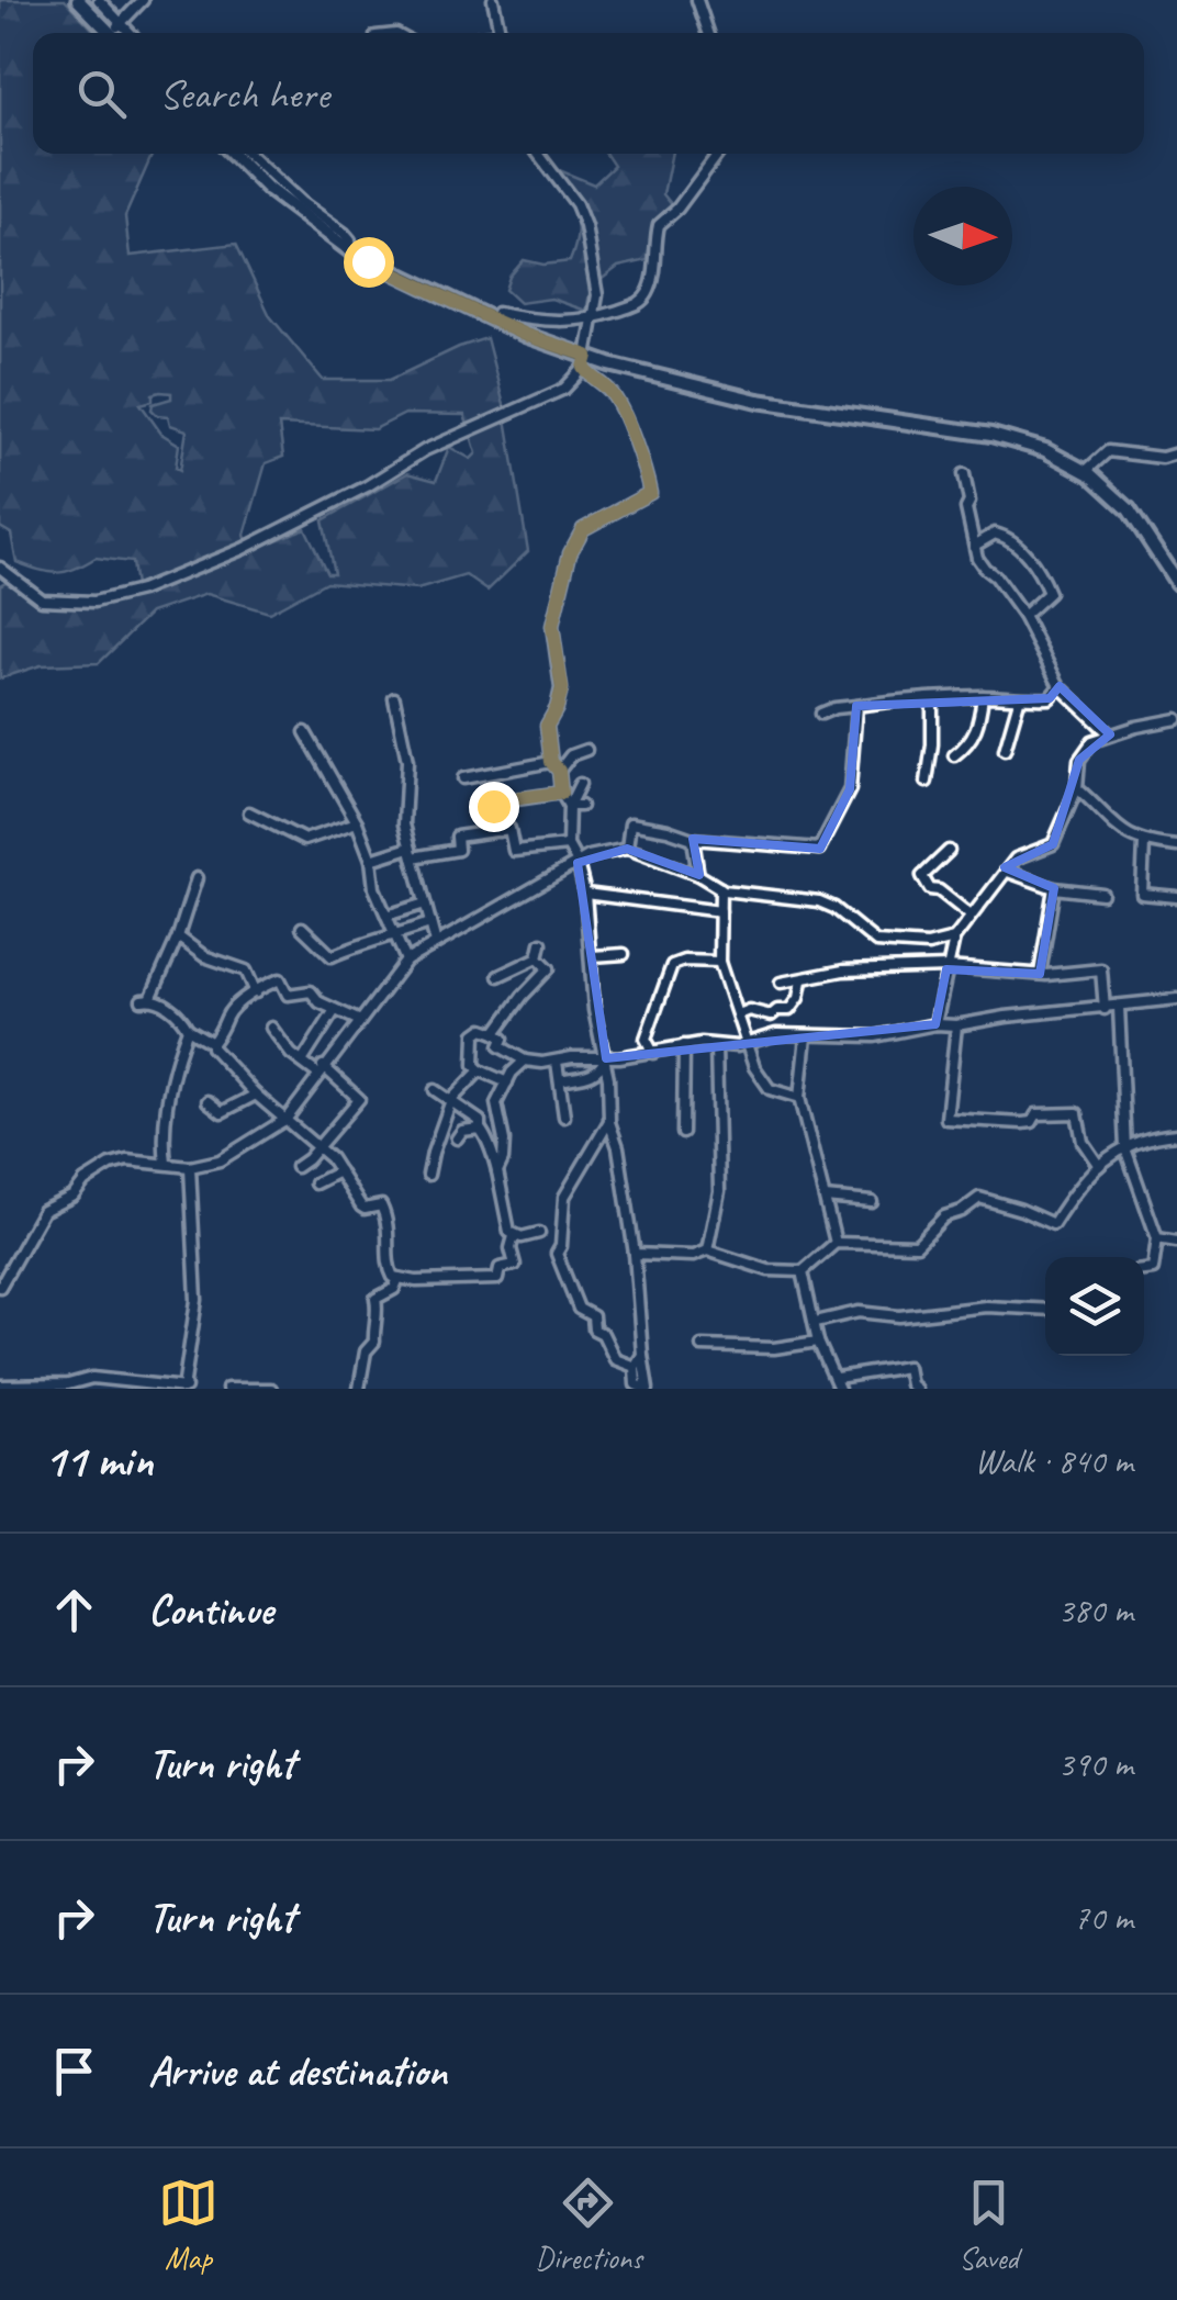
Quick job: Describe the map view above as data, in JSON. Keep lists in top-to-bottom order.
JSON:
{
  "north": "right",
  "page": {
    "search": "Search here",
    "heading": ["11 min", "Walk · 840 m"],
    "list": [
      ["Continue", "380 m"],
      ["Turn right", "390 m"],
      ["Turn right", "70 m"],
      "Arrive at destination"
    ],
    "nav": ["Map", "Directions", "Saved"]
  }
}
